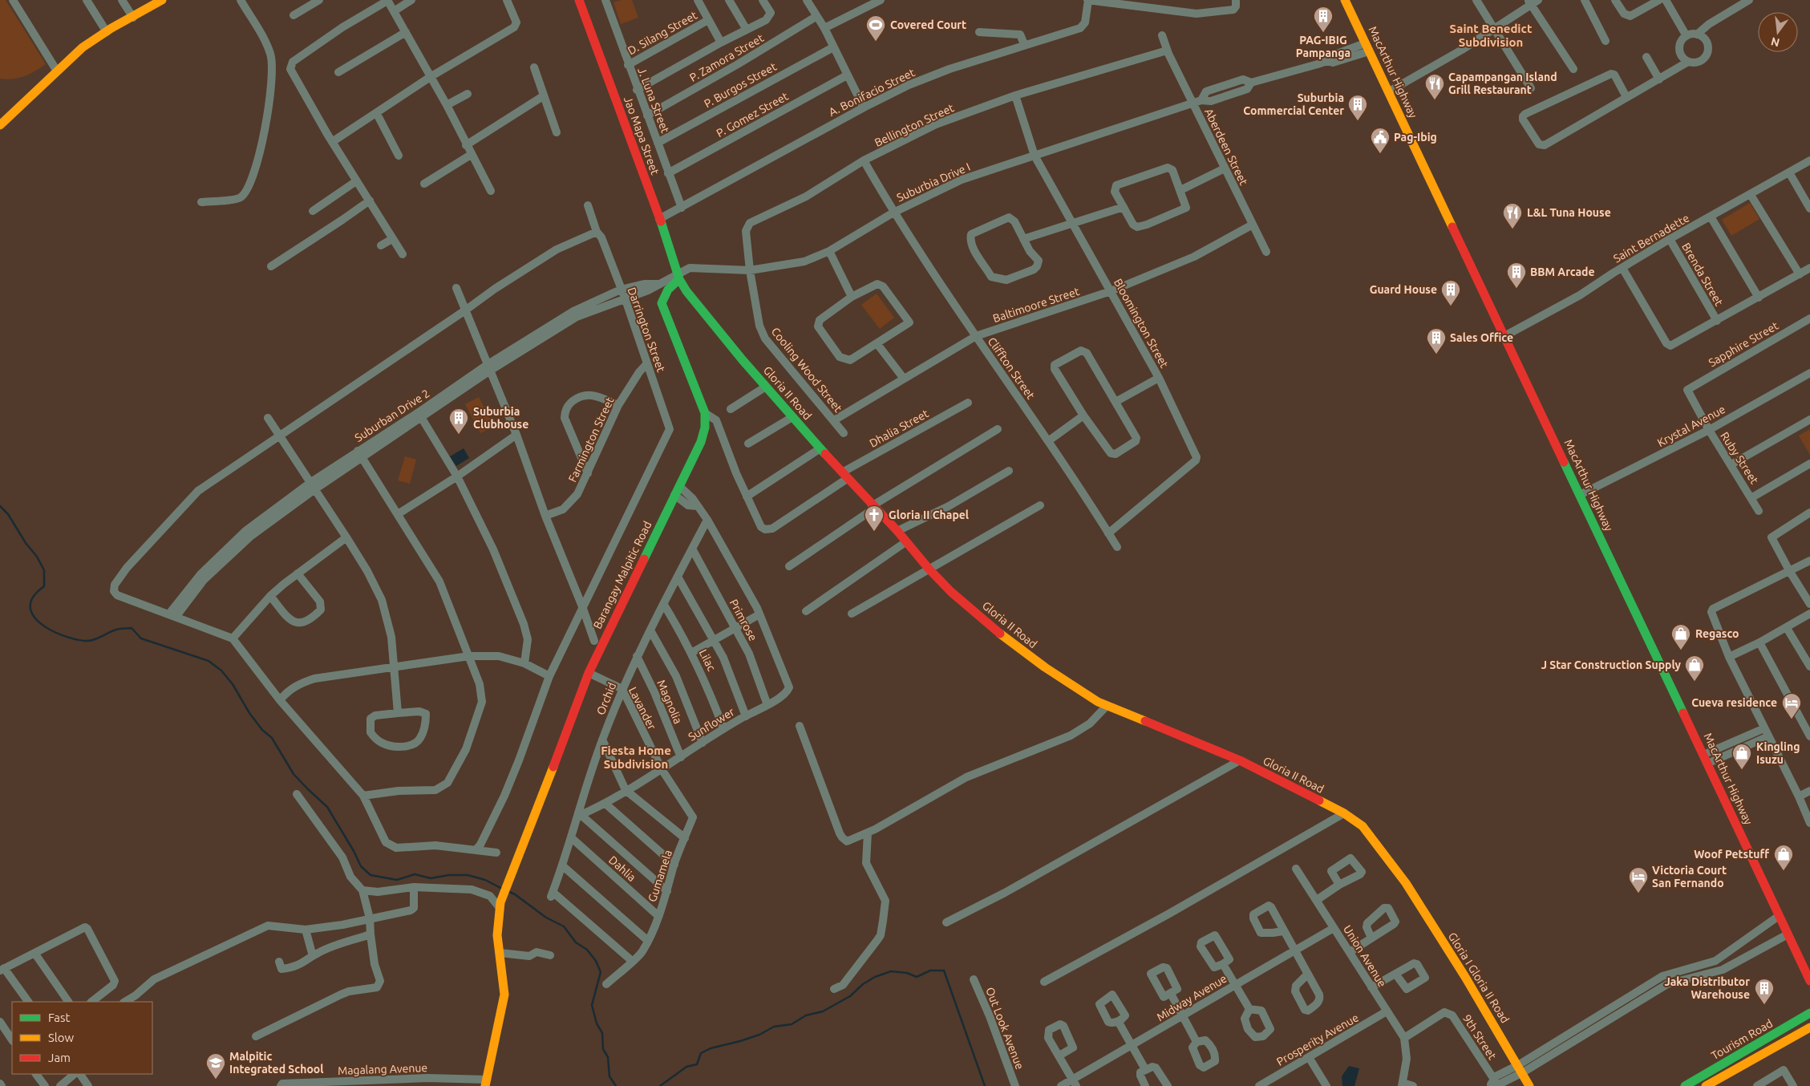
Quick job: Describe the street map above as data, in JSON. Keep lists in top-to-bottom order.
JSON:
{
  "streets": {
    "main road": [
      "MacArthur Highway",
      "Jao Mapa Street",
      "Gloria II Road",
      "Barangay Malpitic Road",
      "Gloria I Gloria II Road",
      "Tourism Road"
    ],
    "street": [
      "D. Silang Street",
      "P. Zamora Street",
      "P. Burgos Street",
      "A. Bonifacio Street",
      "J. Luna Street",
      "P. Gomez Street",
      "Bellington Street",
      "Aberdeen Street",
      "Suburbia Drive I",
      "Saint Bernadette",
      "Brenda Street",
      "Baltimoore Street",
      "Bloomington Street",
      "Darrington Street",
      "Sapphire Street",
      "Cliffton Street",
      "Cooling Wood Street",
      "Suburban Drive 2",
      "Krystal Avenue",
      "Dhalia Street",
      "Farmington Street",
      "Ruby Street",
      "Primrose",
      "Lilac",
      "Orchid",
      "Magnolia",
      "Lavander",
      "Sunflower",
      "Dahlia",
      "Gumamela",
      "Union Avenue",
      "Midway Avenue",
      "Out Look Avenue",
      "9th Street",
      "Prosperity Avenue",
      "Magalang Avenue"
    ]
  },
  "crossings": [
    ["D. Silang Street", "J. Luna Street"],
    ["P. Zamora Street", "J. Luna Street"],
    ["MacArthur Highway", "Suburbia Drive I"],
    ["MacArthur Highway", "Saint Bernadette"],
    ["MacArthur Highway", "Krystal Avenue"],
    ["P. Burgos Street", "J. Luna Street"],
    ["A. Bonifacio Street", "J. Luna Street"],
    ["A. Bonifacio Street", "Jao Mapa Street"],
    ["J. Luna Street", "P. Gomez Street"],
    ["Bellington Street", "Aberdeen Street"],
    ["Bellington Street", "Suburbia Drive I"],
    ["Bellington Street", "Bloomington Street"],
    ["Bellington Street", "Cliffton Street"],
    ["Bellington Street", "Cooling Wood Street"],
    ["Jao Mapa Street", "Suburbia Drive I"],
    ["Jao Mapa Street", "Gloria II Road"],
    ["Jao Mapa Street", "Suburban Drive 2"],
    ["Jao Mapa Street", "Barangay Malpitic Road"],
    ["Aberdeen Street", "Suburbia Drive I"],
    ["Aberdeen Street", "Baltimoore Street"],
    ["Suburbia Drive I", "Bloomington Street"],
    ["Suburbia Drive I", "Cliffton Street"],
    ["Suburbia Drive I", "Cooling Wood Street"],
    ["Suburbia Drive I", "Gloria II Road"],
    ["Suburbia Drive I", "Suburban Drive 2"],
    ["Suburbia Drive I", "Barangay Malpitic Road"],
    ["Saint Bernadette", "Brenda Street"],
    ["Baltimoore Street", "Bloomington Street"],
    ["Baltimoore Street", "Cliffton Street"],
    ["Baltimoore Street", "Cooling Wood Street"],
    ["Bloomington Street", "Cliffton Street"],
    ["Darrington Street", "Suburban Drive 2"],
    ["Darrington Street", "Farmington Street"],
    ["Sapphire Street", "Ruby Street"],
    ["Gloria II Road", "Suburban Drive 2"],
    ["Gloria II Road", "Dhalia Street"],
    ["Gloria II Road", "Barangay Malpitic Road"],
    ["Gloria II Road", "Gloria I Gloria II Road"],
    ["Suburban Drive 2", "Barangay Malpitic Road"],
    ["Krystal Avenue", "Ruby Street"],
    ["Barangay Malpitic Road", "Lavander"],
    ["Barangay Malpitic Road", "Magalang Avenue"],
    ["Primrose", "Orchid"],
    ["Primrose", "Sunflower"],
    ["Lilac", "Orchid"],
    ["Lilac", "Sunflower"],
    ["Orchid", "Magnolia"],
    ["Orchid", "Lavander"],
    ["Orchid", "Sunflower"],
    ["Orchid", "Dahlia"],
    ["Orchid", "Gumamela"],
    ["Magnolia", "Sunflower"],
    ["Lavander", "Sunflower"],
    ["Lavander", "Gumamela"],
    ["Dahlia", "Gumamela"],
    ["Union Avenue", "Midway Avenue"],
    ["Union Avenue", "9th Street"],
    ["Union Avenue", "Prosperity Avenue"]
  ],
  "districts": ["Saint Benedict Subdivision", "Fiesta Home Subdivision"],
  "places": {
    "building": [
      "PAG-IBIG Pampanga",
      "Suburbia Commercial Center",
      "BBM Arcade",
      "Guard House",
      "Sales Office",
      "Suburbia Clubhouse",
      "Jaka Distributor Warehouse"
    ],
    "sports": ["Covered Court"],
    "restaurant": ["Capampangan Island Grill Restaurant", "L&L Tuna House"],
    "public building": ["Pag-Ibig"],
    "church": ["Gloria II Chapel"],
    "shop": [
      "Regasco",
      "J Star Construction Supply",
      "Kingling Isuzu",
      "Woof Petstuff"
    ],
    "hotel": ["Cueva residence", "Victoria Court San Fernando"],
    "school or university": ["Malpitic Integrated School"]
  },
  "legend": ["Fast", "Slow", "Jam"],
  "north": "bottom"
}
